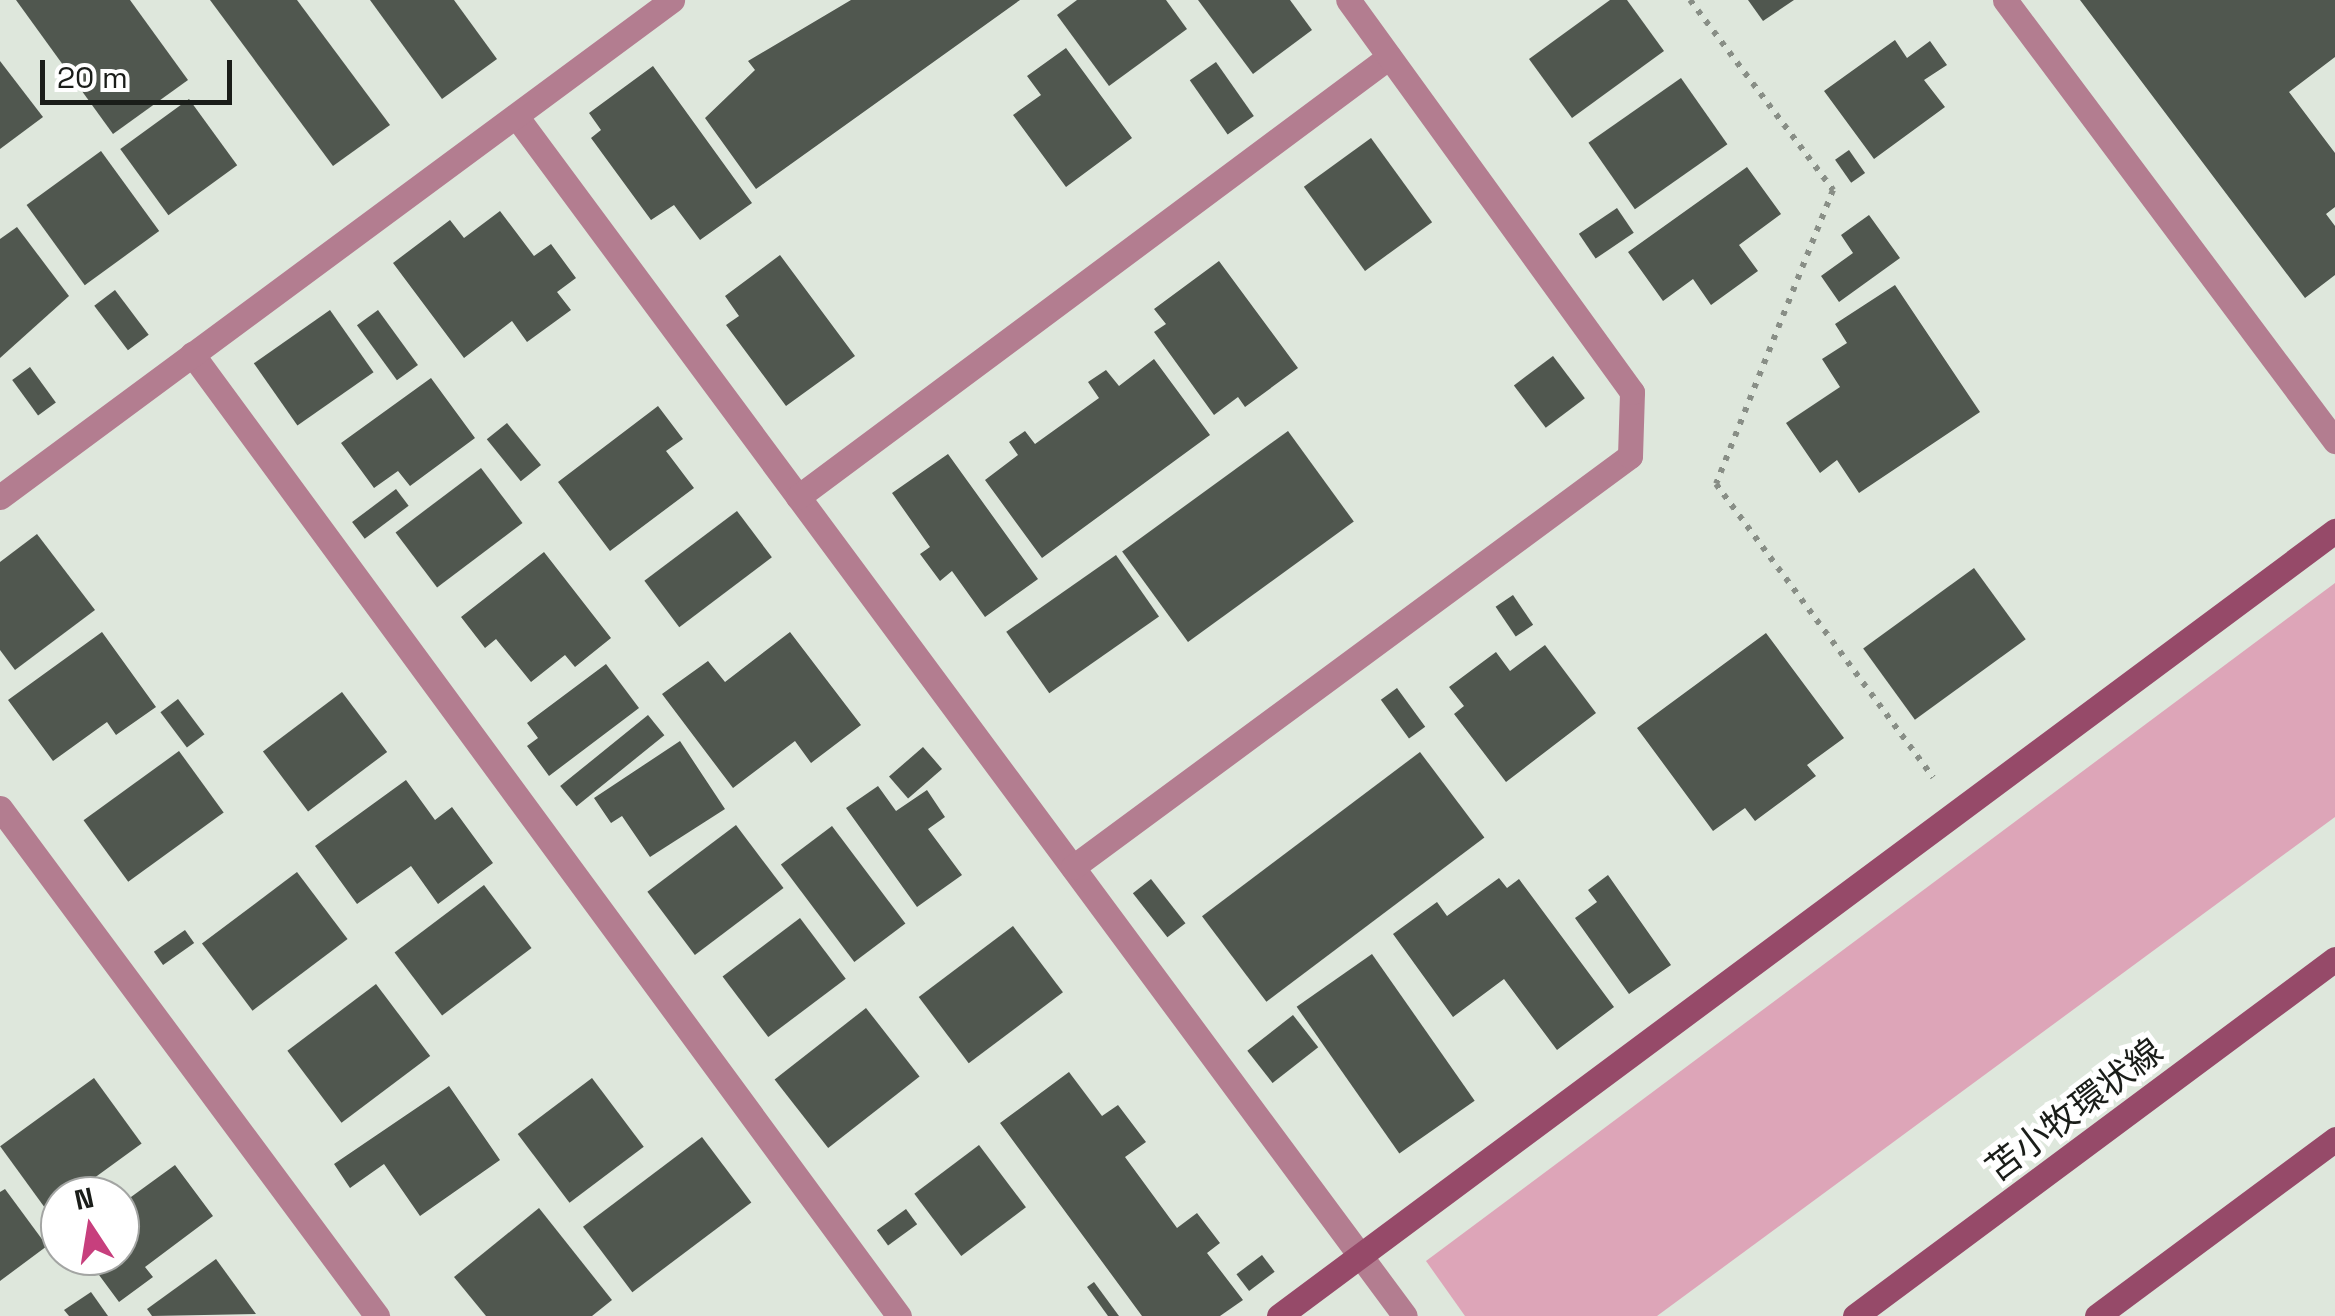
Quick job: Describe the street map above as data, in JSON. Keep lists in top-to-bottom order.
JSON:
{
  "streets": {
    "street": ["苫小牧環状線"]
  },
  "scale_bar": "20 m",
  "north": "top"
}
